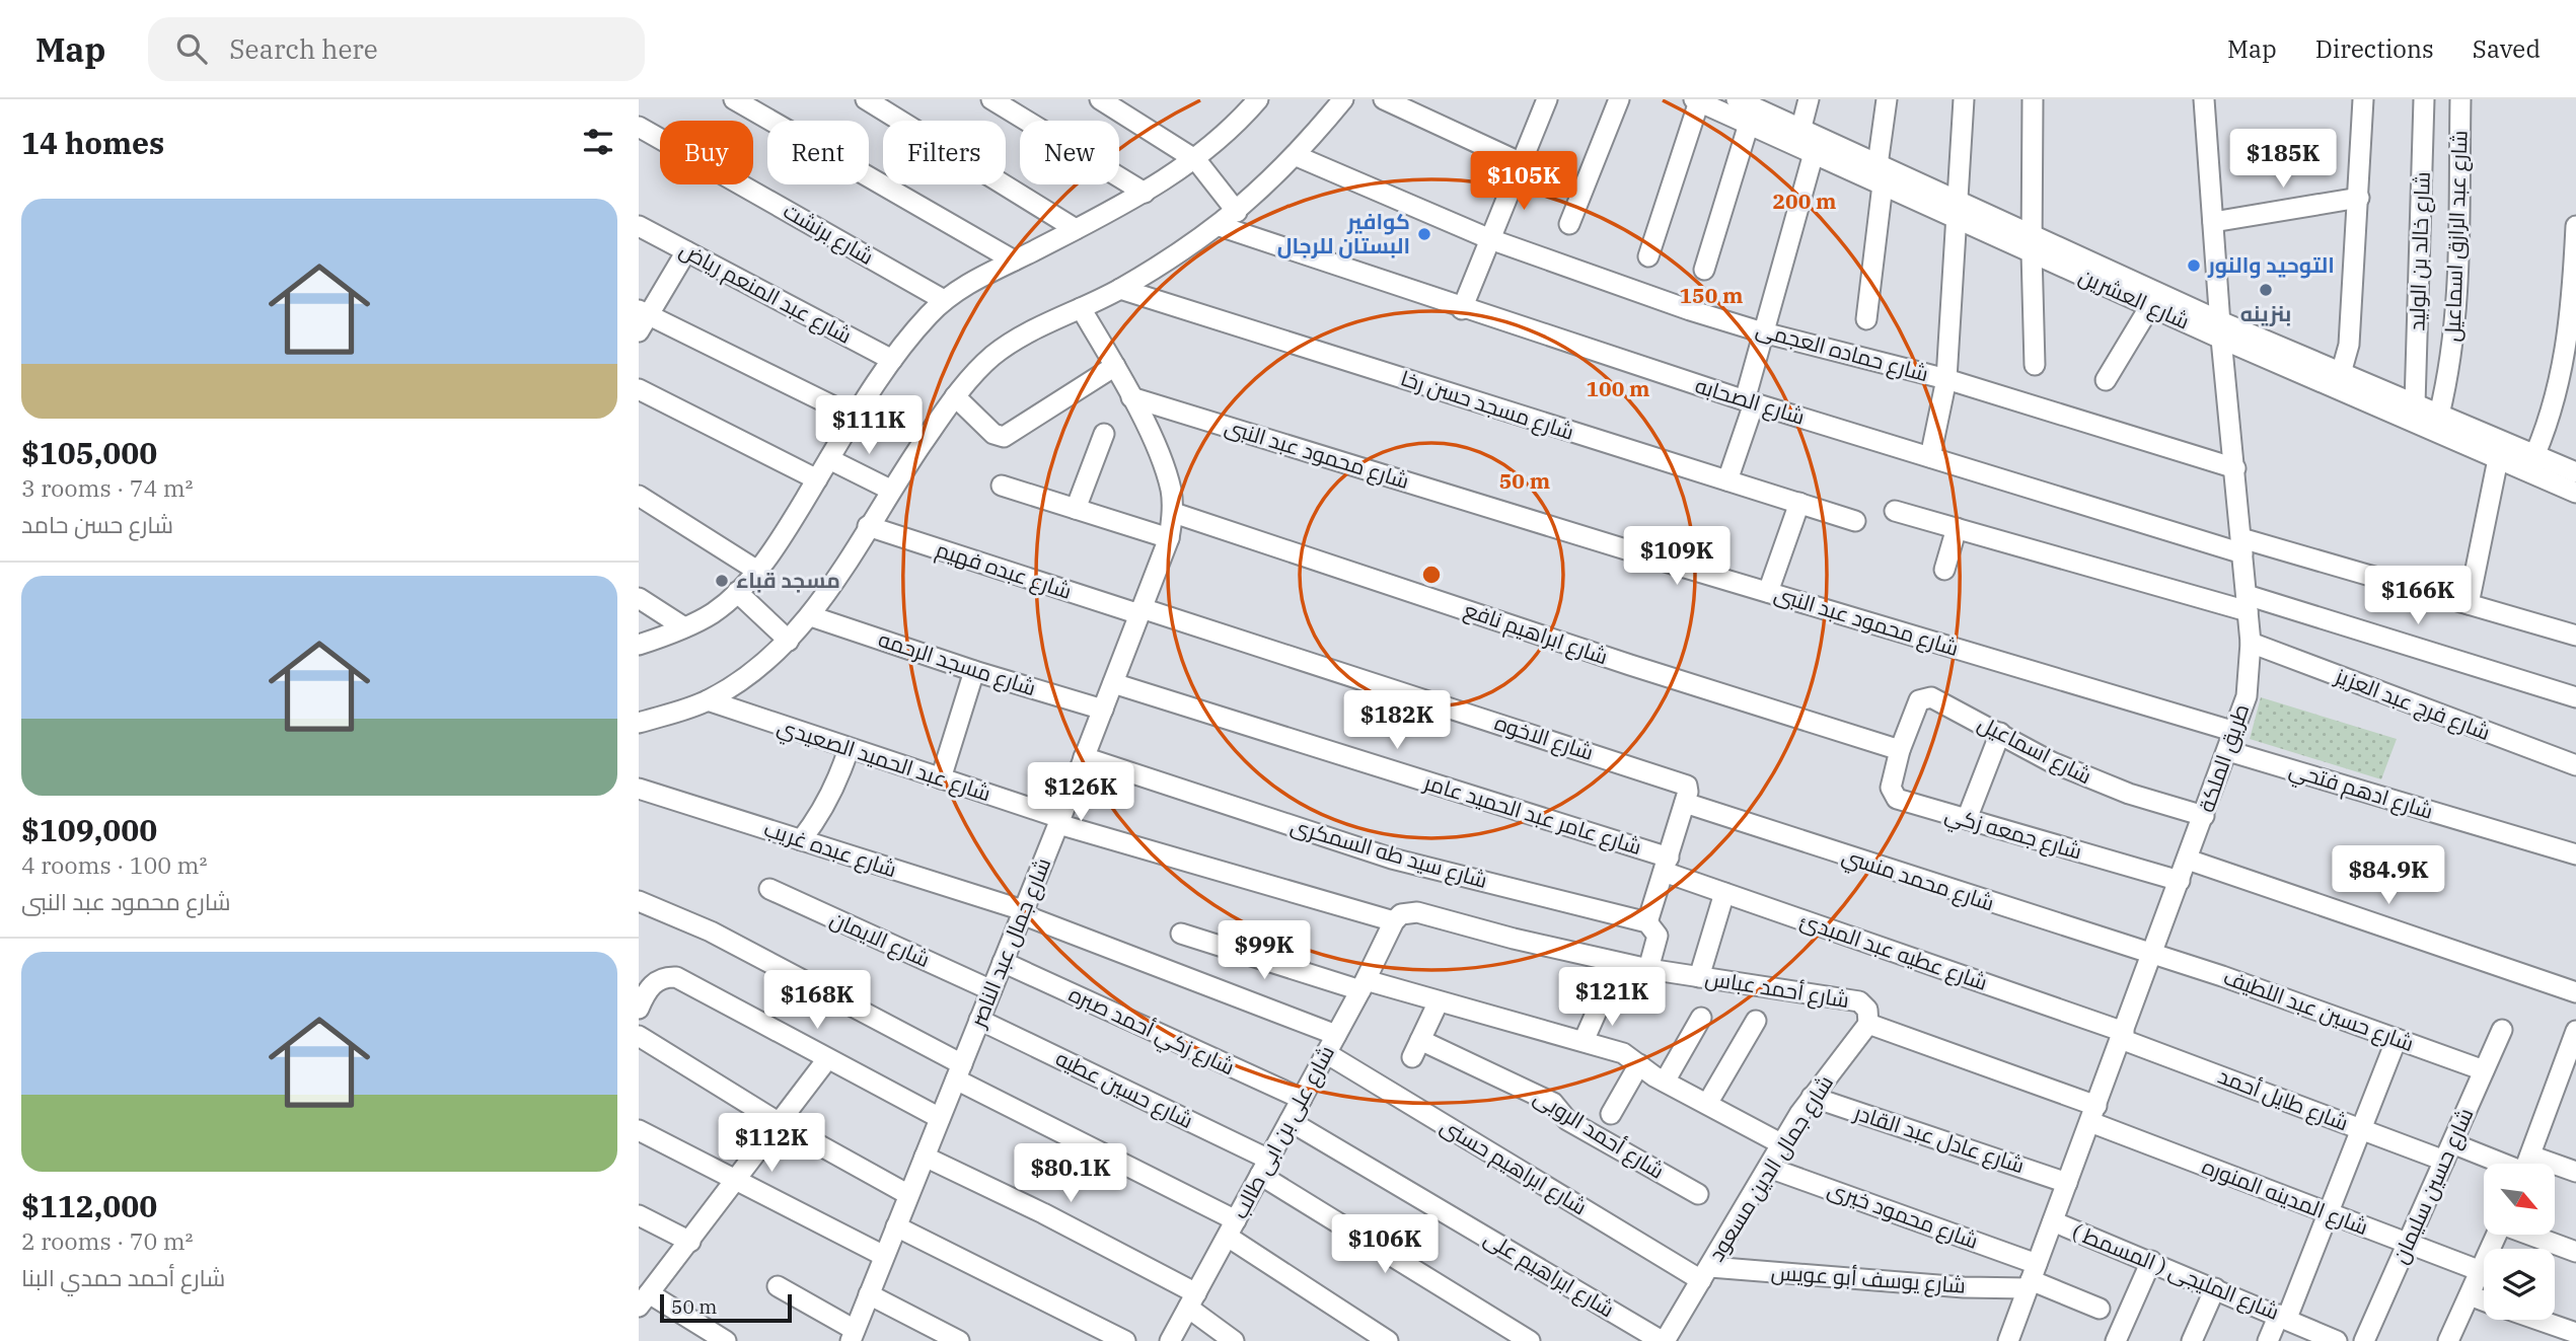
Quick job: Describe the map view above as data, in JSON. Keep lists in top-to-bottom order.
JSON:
{
  "streets": {
    "street": [
      "شارع برنشت",
      "شارع عبد الرازق اسماعيل",
      "شارع خالد بن الوليد",
      "شارع عبد المنعم رياض",
      "شارع العشرين",
      "شارع حماده العجمى",
      "شارع الصحابه",
      "شارع مسجد حسن رخا",
      "شارع محمود عبد النبى",
      "شارع عبده فهيم",
      "شارع ابراهيم نافع",
      "شارع مسجد الرحمه",
      "شارع فرج عبد العزيز",
      "شارع الاخوه",
      "شارع اسماعيل",
      "طريق الملكة",
      "شارع عبد الحميد الصعيدي",
      "شارع ادهم فتحي",
      "شارع عامر عبد الحميد عامر",
      "شارع جمعه زكي",
      "شارع عبده غريب",
      "شارع سيد طه السمكرى",
      "شارع محمد منسي",
      "شارع الايمان",
      "شارع جمال عبد الناصر",
      "شارع عطيه عبد المبدئ",
      "شارع أحمد عباس",
      "شارع حسين عبد اللطيف",
      "شارع زكي أحمد صبره",
      "شارع حسين عطيه",
      "شارع طايل أحمد",
      "شارع على بن ابى طالب",
      "شارع أحمد الروبى",
      "شارع عادل عبد القادر",
      "شارع ابراهيم حسنى",
      "شارع جمال الدين مسعود",
      "شارع حسين سليمان",
      "شارع المدينه المنوره",
      "شارع محمود خيرى",
      "شارع المليجى ( المسمط )",
      "شارع ابراهيم على",
      "شارع يوسف أبو عويس"
    ]
  },
  "crossings": [
    ["شارع عبد الرازق اسماعيل", "شارع العشرين"],
    ["شارع خالد بن الوليد", "شارع العشرين"],
    ["شارع العشرين", "طريق الملكة"],
    ["شارع حماده العجمى", "طريق الملكة"],
    ["شارع الصحابه", "طريق الملكة"],
    ["شارع محمود عبد النبى", "طريق الملكة"],
    ["شارع محمود عبد النبى", "شارع جمال عبد الناصر"],
    ["شارع عبده فهيم", "شارع الاخوه"],
    ["شارع عبده فهيم", "شارع جمال عبد الناصر"],
    ["شارع ابراهيم نافع", "شارع اسماعيل"],
    ["شارع ابراهيم نافع", "شارع جمعه زكي"],
    ["شارع ابراهيم نافع", "شارع جمال عبد الناصر"],
    ["شارع مسجد الرحمه", "شارع جمال عبد الناصر"],
    ["شارع فرج عبد العزيز", "طريق الملكة"],
    ["شارع الاخوه", "شارع محمد منسي"],
    ["شارع الاخوه", "شارع جمال عبد الناصر"],
    ["شارع اسماعيل", "طريق الملكة"],
    ["شارع اسماعيل", "شارع جمعه زكي"],
    ["طريق الملكة", "شارع ادهم فتحي"],
    ["طريق الملكة", "شارع جمعه زكي"],
    ["طريق الملكة", "شارع محمد منسي"],
    ["طريق الملكة", "شارع عطيه عبد المبدئ"],
    ["طريق الملكة", "شارع أحمد عباس"],
    ["طريق الملكة", "شارع حسين عبد اللطيف"],
    ["طريق الملكة", "شارع طايل أحمد"],
    ["طريق الملكة", "شارع عادل عبد القادر"],
    ["طريق الملكة", "شارع المدينه المنوره"],
    ["طريق الملكة", "شارع محمود خيرى"],
    ["طريق الملكة", "شارع المليجى ( المسمط )"],
    ["طريق الملكة", "شارع يوسف أبو عويس"],
    ["شارع عبد الحميد الصعيدي", "شارع جمال عبد الناصر"],
    ["شارع عبد الحميد الصعيدي", "شارع أحمد عباس"],
    ["شارع عبد الحميد الصعيدي", "شارع على بن ابى طالب"],
    ["شارع عامر عبد الحميد عامر", "شارع جمال عبد الناصر"],
    ["شارع عامر عبد الحميد عامر", "شارع عطيه عبد المبدئ"],
    ["شارع عبده غريب", "شارع جمال عبد الناصر"],
    ["شارع سيد طه السمكرى", "شارع جمال عبد الناصر"],
    ["شارع محمد منسي", "شارع حسين عبد اللطيف"],
    ["شارع الايمان", "شارع جمال عبد الناصر"],
    ["شارع جمال عبد الناصر", "شارع زكي أحمد صبره"],
    ["شارع جمال عبد الناصر", "شارع حسين عطيه"],
    ["شارع عطيه عبد المبدئ", "شارع طايل أحمد"],
    ["شارع أحمد عباس", "شارع على بن ابى طالب"],
    ["شارع أحمد عباس", "شارع جمال الدين مسعود"],
    ["شارع أحمد عباس", "شارع المدينه المنوره"],
    ["شارع حسين عبد اللطيف", "شارع حسين سليمان"],
    ["شارع زكي أحمد صبره", "شارع على بن ابى طالب"],
    ["شارع حسين عطيه", "شارع على بن ابى طالب"],
    ["شارع طايل أحمد", "شارع حسين سليمان"],
    ["شارع على بن ابى طالب", "شارع ابراهيم حسنى"],
    ["شارع على بن ابى طالب", "شارع ابراهيم على"],
    ["شارع عادل عبد القادر", "شارع جمال الدين مسعود"],
    ["شارع ابراهيم حسنى", "شارع جمال الدين مسعود"],
    ["شارع ابراهيم حسنى", "شارع يوسف أبو عويس"],
    ["شارع جمال الدين مسعود", "شارع محمود خيرى"],
    ["شارع جمال الدين مسعود", "شارع ابراهيم على"],
    ["شارع جمال الدين مسعود", "شارع يوسف أبو عويس"],
    ["شارع حسين سليمان", "شارع المدينه المنوره"],
    ["شارع محمود خيرى", "شارع يوسف أبو عويس"]
  ],
  "places": [
    "كوافير البستان للرجال",
    "التوحيد والنور",
    "بنزينه",
    "مسجد قباء"
  ],
  "scale_bar": "50 m",
  "north": "bottom right",
  "page": {
    "header": "Map",
    "search": "Search here",
    "nav": ["Map", "Directions", "Saved"],
    "heading": "14 homes",
    "chip": [
      "Buy",
      "Rent",
      "Filters",
      "New"
    ],
    "price": [
      "$185K",
      "$105K",
      "$111K",
      "$109K",
      "$166K",
      "$182K",
      "$126K",
      "$84.9K",
      "$99K",
      "$121K",
      "$168K",
      "$112K",
      "$80.1K",
      "$106K"
    ],
    "list": [
      {
        "name": "$105,000",
        "note": "3 rooms · 74 m² · شارع حسن حامد"
      },
      {
        "name": "$109,000",
        "note": "4 rooms · 100 m² · شارع محمود عبد النبى"
      },
      {
        "name": "$112,000",
        "note": "2 rooms · 70 m² · شارع أحمد حمدي البنا"
      }
    ],
    "scale": "50 m"
  },
  "rings": [
    "200 m",
    "150 m",
    "100 m",
    "50 m"
  ]
}
